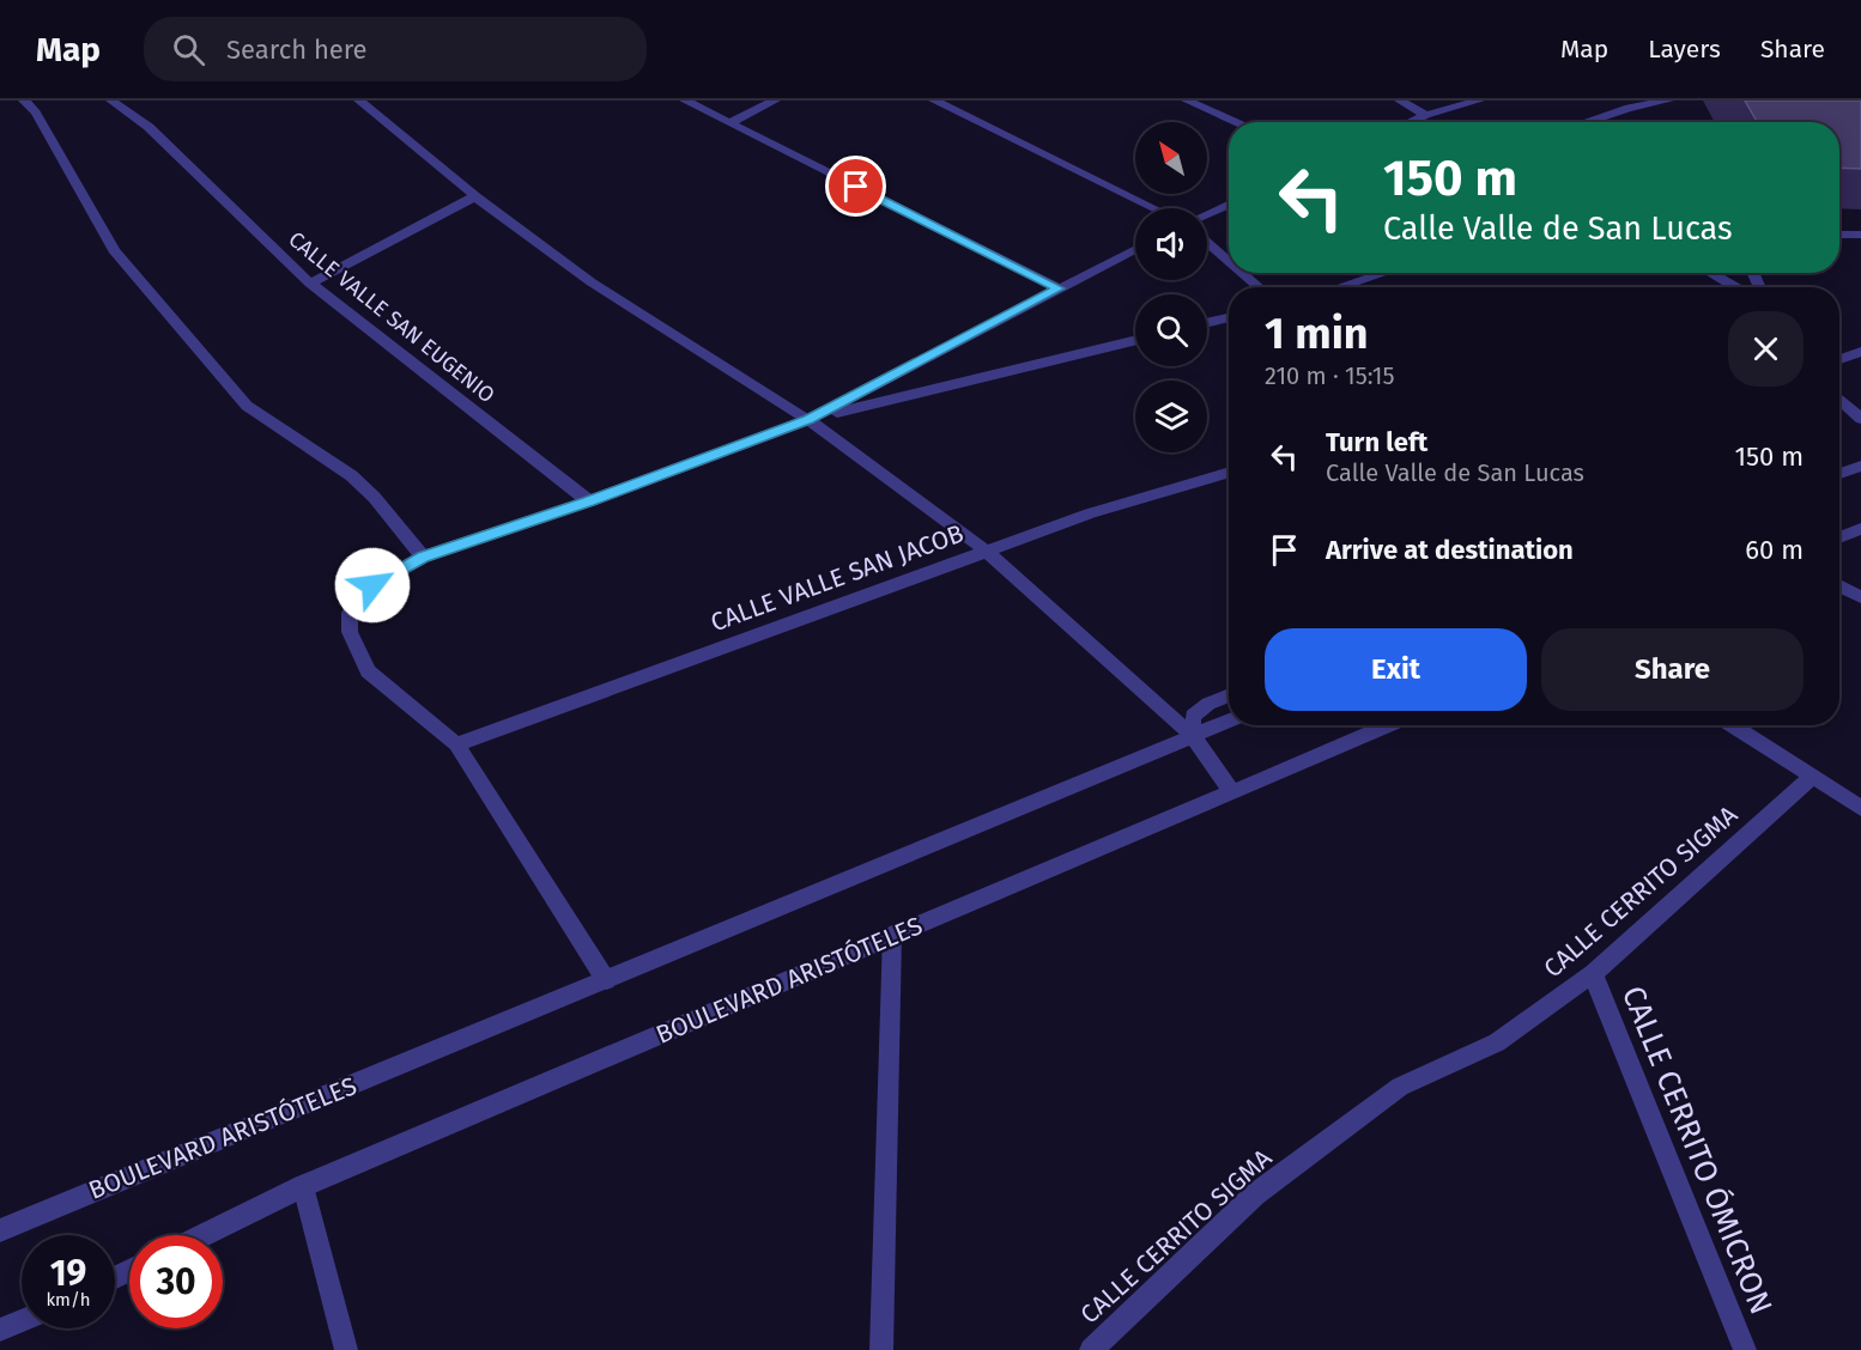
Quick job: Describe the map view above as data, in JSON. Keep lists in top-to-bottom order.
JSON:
{
  "streets": {
    "street": [
      "CALLE VALLE SAN EUGENIO",
      "CALLE VALLE SAN JACOB",
      "CALLE CERRITO SIGMA",
      "BOULEVARD ARISTÓTELES",
      "CALLE CERRITO ÓMICRON"
    ]
  },
  "crossings": [
    ["CALLE CERRITO SIGMA", "CALLE CERRITO ÓMICRON"]
  ],
  "north": "top left",
  "page": {
    "header": "Map",
    "search": "Search here",
    "nav": ["Map", "Layers", "Share"],
    "turn": ["150 m", "Calle Valle de San Lucas"],
    "heading": ["1 min", "210 m · 15:15"],
    "list": [
      {
        "name": "Turn left",
        "note": "Calle Valle de San Lucas",
        "value": "150 m"
      },
      {
        "name": "Arrive at destination",
        "value": "60 m"
      }
    ],
    "buttons": ["Exit", "Share"],
    "speed": "19 km/h",
    "limit": "30"
  }
}
